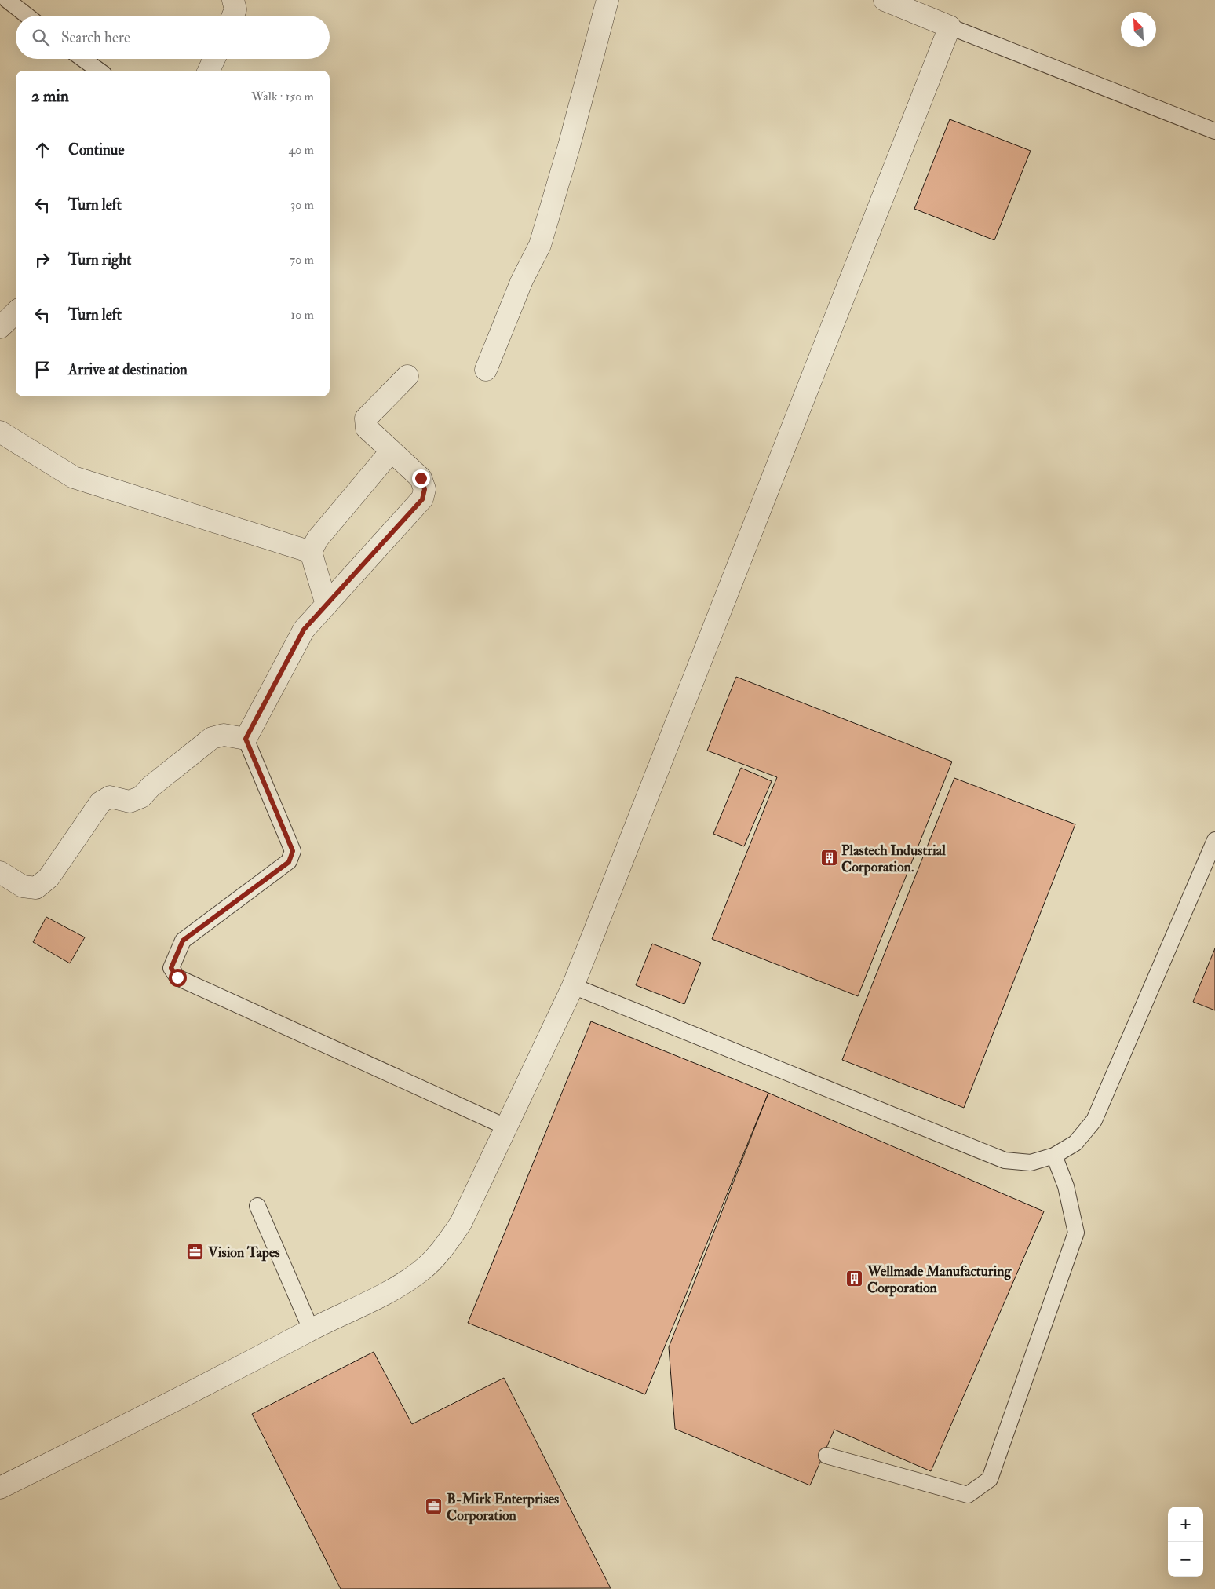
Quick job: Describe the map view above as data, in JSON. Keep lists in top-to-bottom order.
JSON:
{
  "places": {
    "building": ["Plastech Industrial Corporation.", "Wellmade Manufacturing Corporation"],
    "office": ["Vision Tapes", "B-Mirk Enterprises Corporation"]
  },
  "north": "top left",
  "page": {
    "search": "Search here",
    "heading": ["2 min", "Walk · 150 m"],
    "list": [
      ["Continue", "40 m"],
      ["Turn left", "30 m"],
      ["Turn right", "70 m"],
      ["Turn left", "10 m"],
      "Arrive at destination"
    ],
    "map_buttons": ["+", "−"]
  }
}
